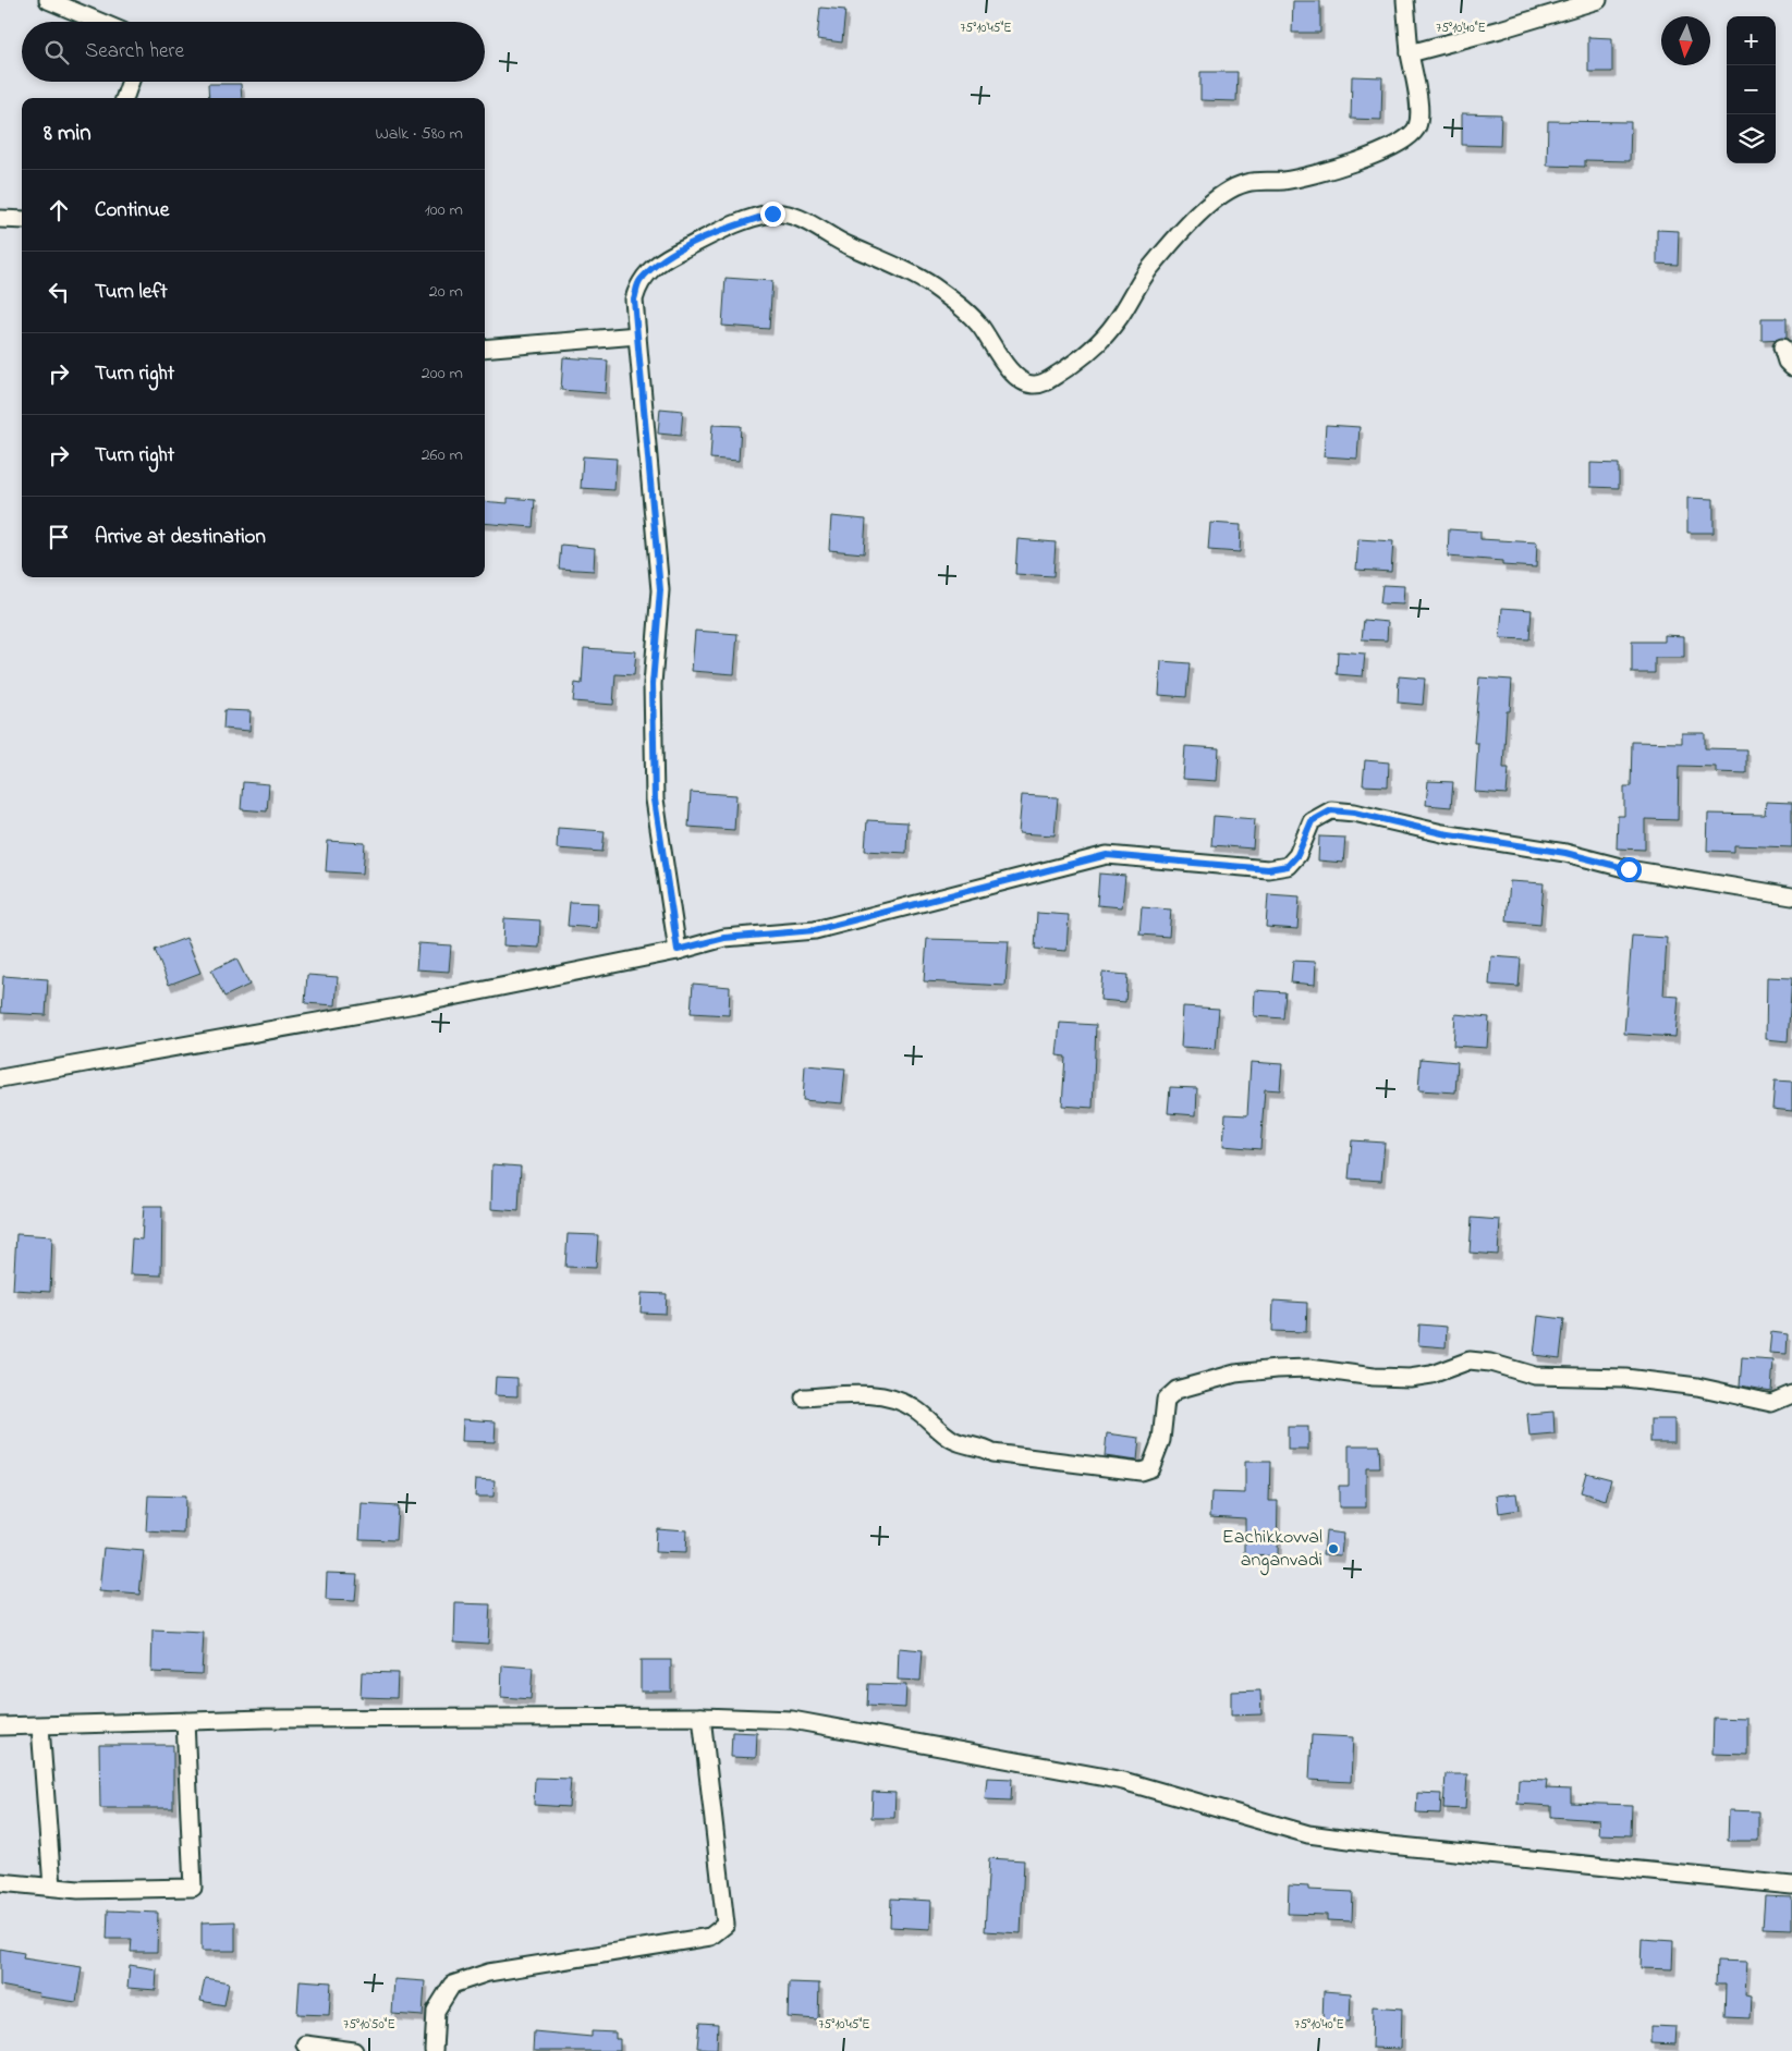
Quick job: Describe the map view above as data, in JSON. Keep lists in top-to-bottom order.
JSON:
{
  "places": ["Eachikkovval anganvadi"],
  "north": "bottom",
  "page": {
    "map_buttons": ["+", "−"],
    "search": "Search here",
    "heading": ["8 min", "Walk · 580 m"],
    "list": [
      ["Continue", "100 m"],
      ["Turn left", "20 m"],
      ["Turn right", "200 m"],
      ["Turn right", "260 m"],
      "Arrive at destination"
    ]
  },
  "coordinates": ["75°10'45\"E", "75°10'40\"E", "75°10'50\"E"]
}
